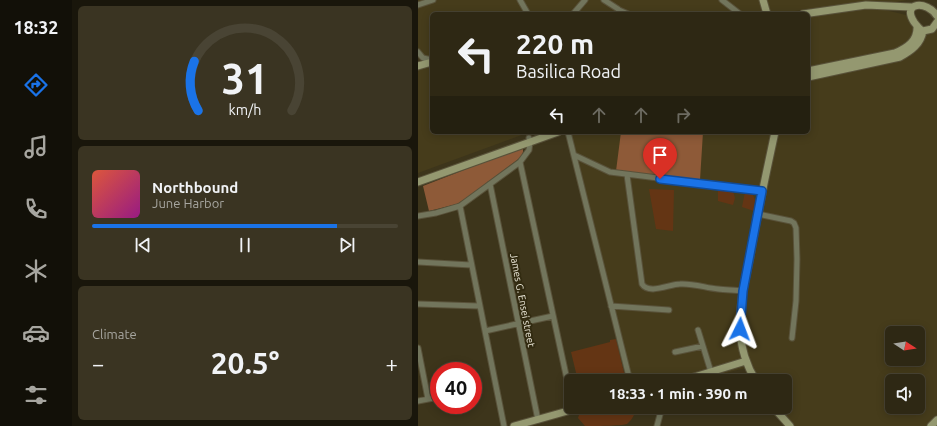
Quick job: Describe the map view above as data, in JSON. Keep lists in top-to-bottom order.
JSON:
{
  "streets": {
    "street": ["James G. Ensei street"]
  },
  "north": "right",
  "page": {
    "tabs": "18:32",
    "turn": ["220 m", "Basilica Road"],
    "song": ["Northbound", "June Harbor"],
    "tile": "Climate",
    "heat": ["−", "20.5°", "+"],
    "limit": "40",
    "trip": "18:33 · 1 min · 390 m",
    "gauge": ["31", "km/h"]
  }
}
